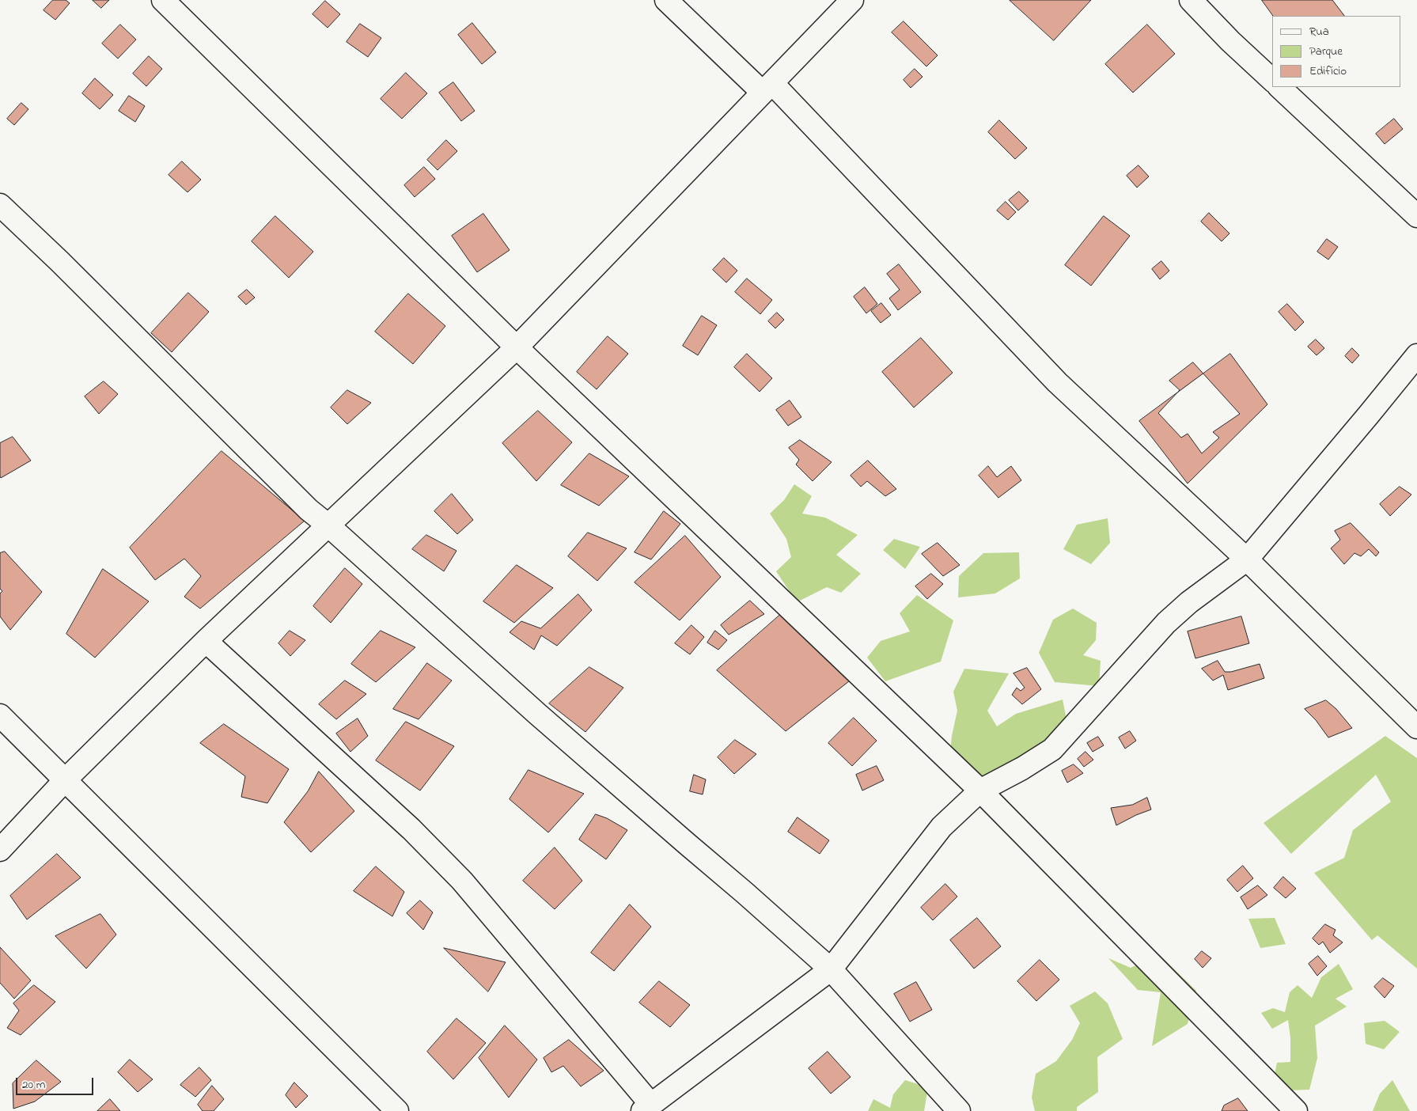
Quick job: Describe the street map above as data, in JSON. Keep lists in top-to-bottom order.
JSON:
{
  "legend": ["Rua", "Parque", "Edifício"],
  "scale_bar": "20 m"
}
